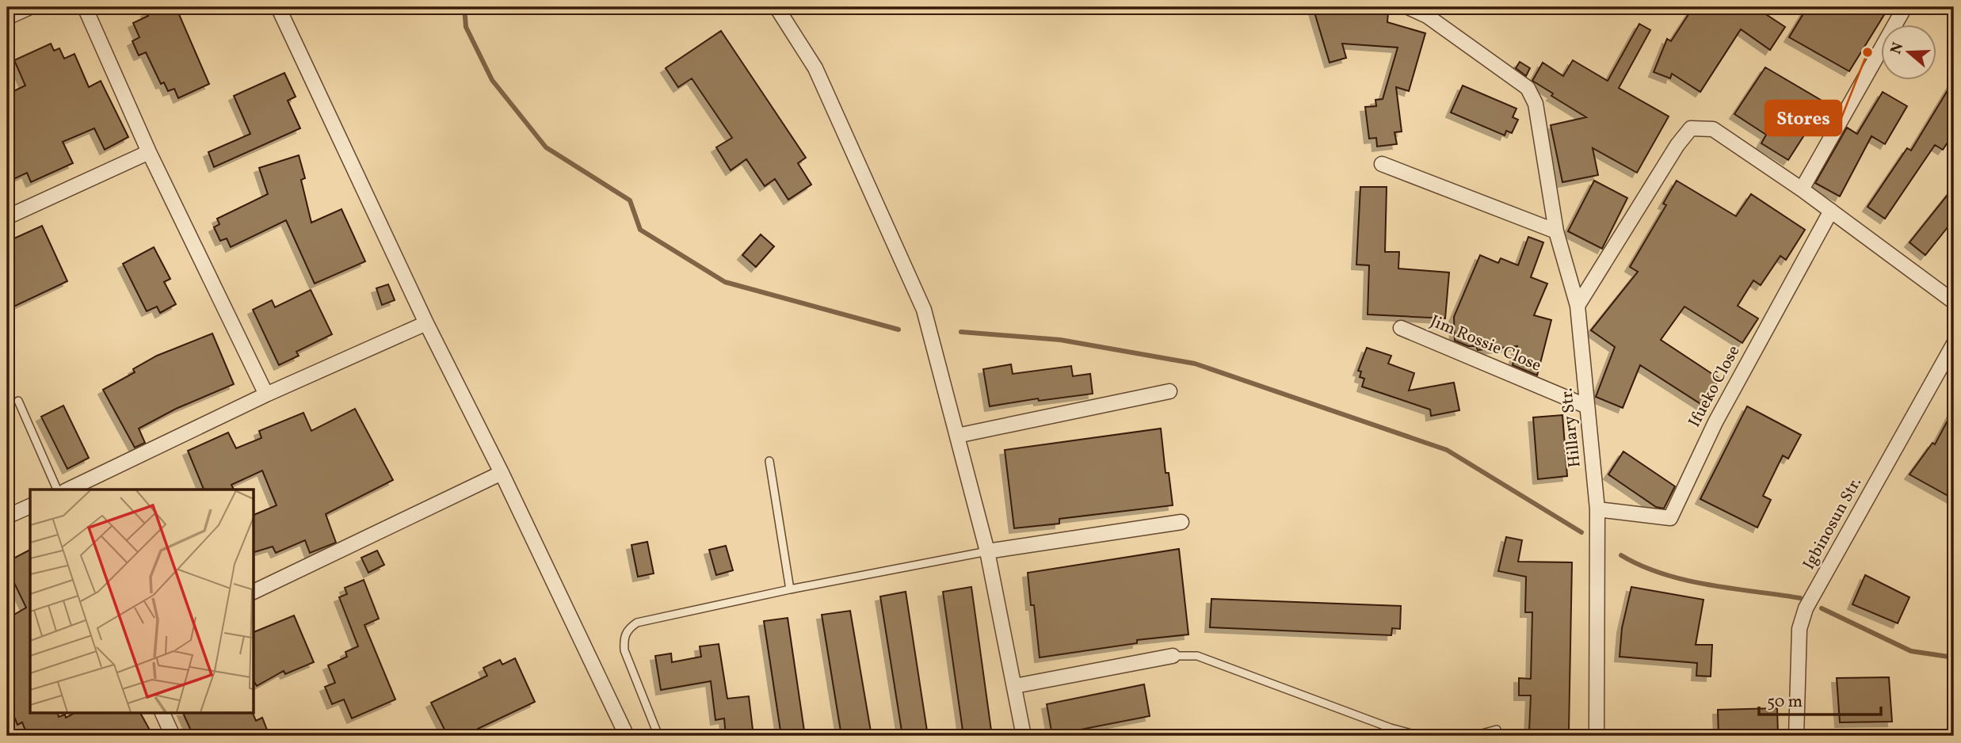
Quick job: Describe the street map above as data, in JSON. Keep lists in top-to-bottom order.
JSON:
{
  "streets": {
    "street": [
      "Jim Rossie Close",
      "Ifueko Close",
      "Hillary Str.",
      "Igbinosun Str."
    ]
  },
  "crossings": [
    ["Jim Rossie Close", "Hillary Str."],
    ["Ifueko Close", "Hillary Str."]
  ],
  "places": ["Stores"],
  "scale_bar": "50 m",
  "north": "left"
}
